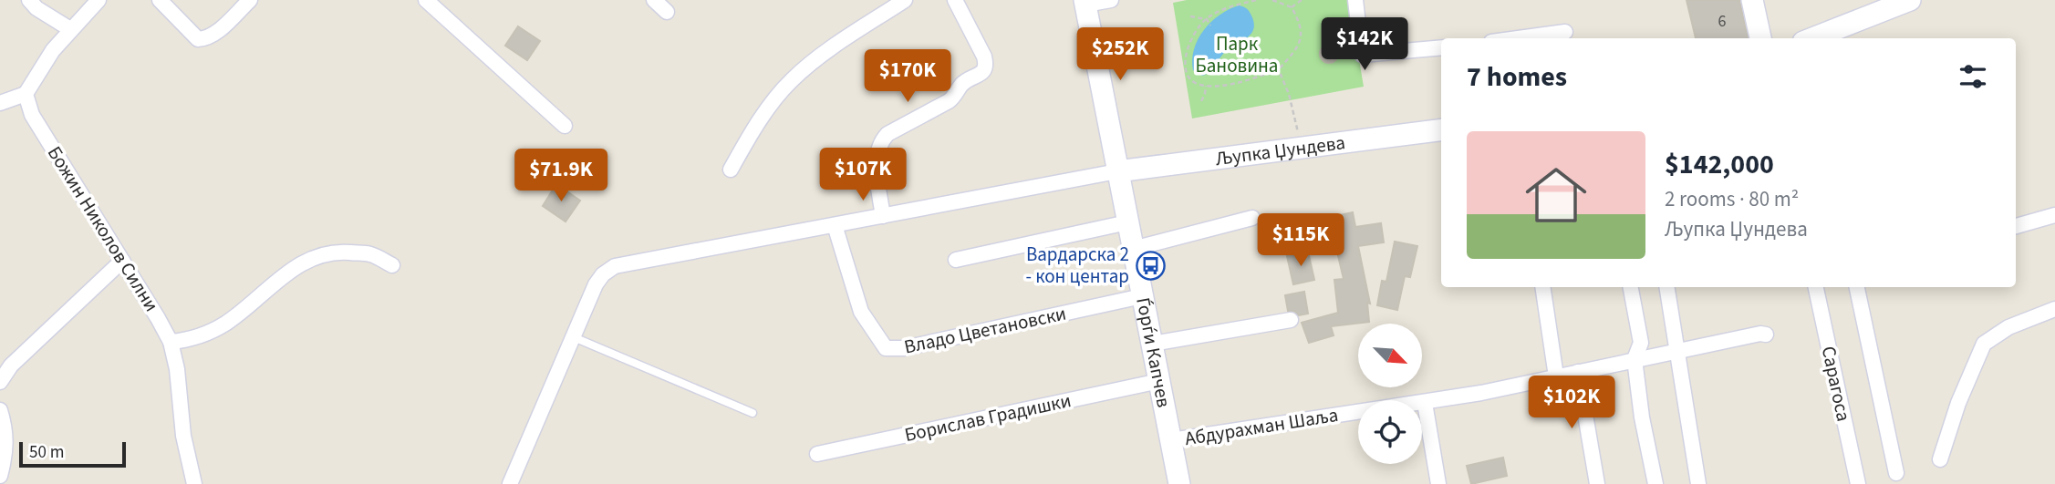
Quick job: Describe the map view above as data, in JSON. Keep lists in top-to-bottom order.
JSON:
{
  "streets": {
    "street": [
      "Љупка Џундева",
      "Божин Николов Силни",
      "Владо Цветановски",
      "Ѓорѓи Капчев",
      "Сарагоса",
      "Борислав Градишки",
      "Абдурахман Шаља"
    ]
  },
  "crossings": [
    ["Љупка Џундева", "Ѓорѓи Капчев"],
    ["Владо Цветановски", "Ѓорѓи Капчев"],
    ["Ѓорѓи Капчев", "Борислав Градишки"],
    ["Ѓорѓи Капчев", "Абдурахман Шаља"]
  ],
  "parks": ["Парк Бановина"],
  "places": {
    "bus stop": ["Вардарска 2 - кон центар"]
  },
  "house_numbers": ["6"],
  "scale_bar": "50 m",
  "north": "bottom right",
  "page": {
    "price": [
      "$142K",
      "$252K",
      "$170K",
      "$107K",
      "$71.9K",
      "$115K",
      "$102K"
    ],
    "heading": "7 homes",
    "list": [
      {
        "name": "$142,000",
        "note": "2 rooms · 80 m² · Љупка Џундева"
      }
    ],
    "scale": "50 m"
  }
}
